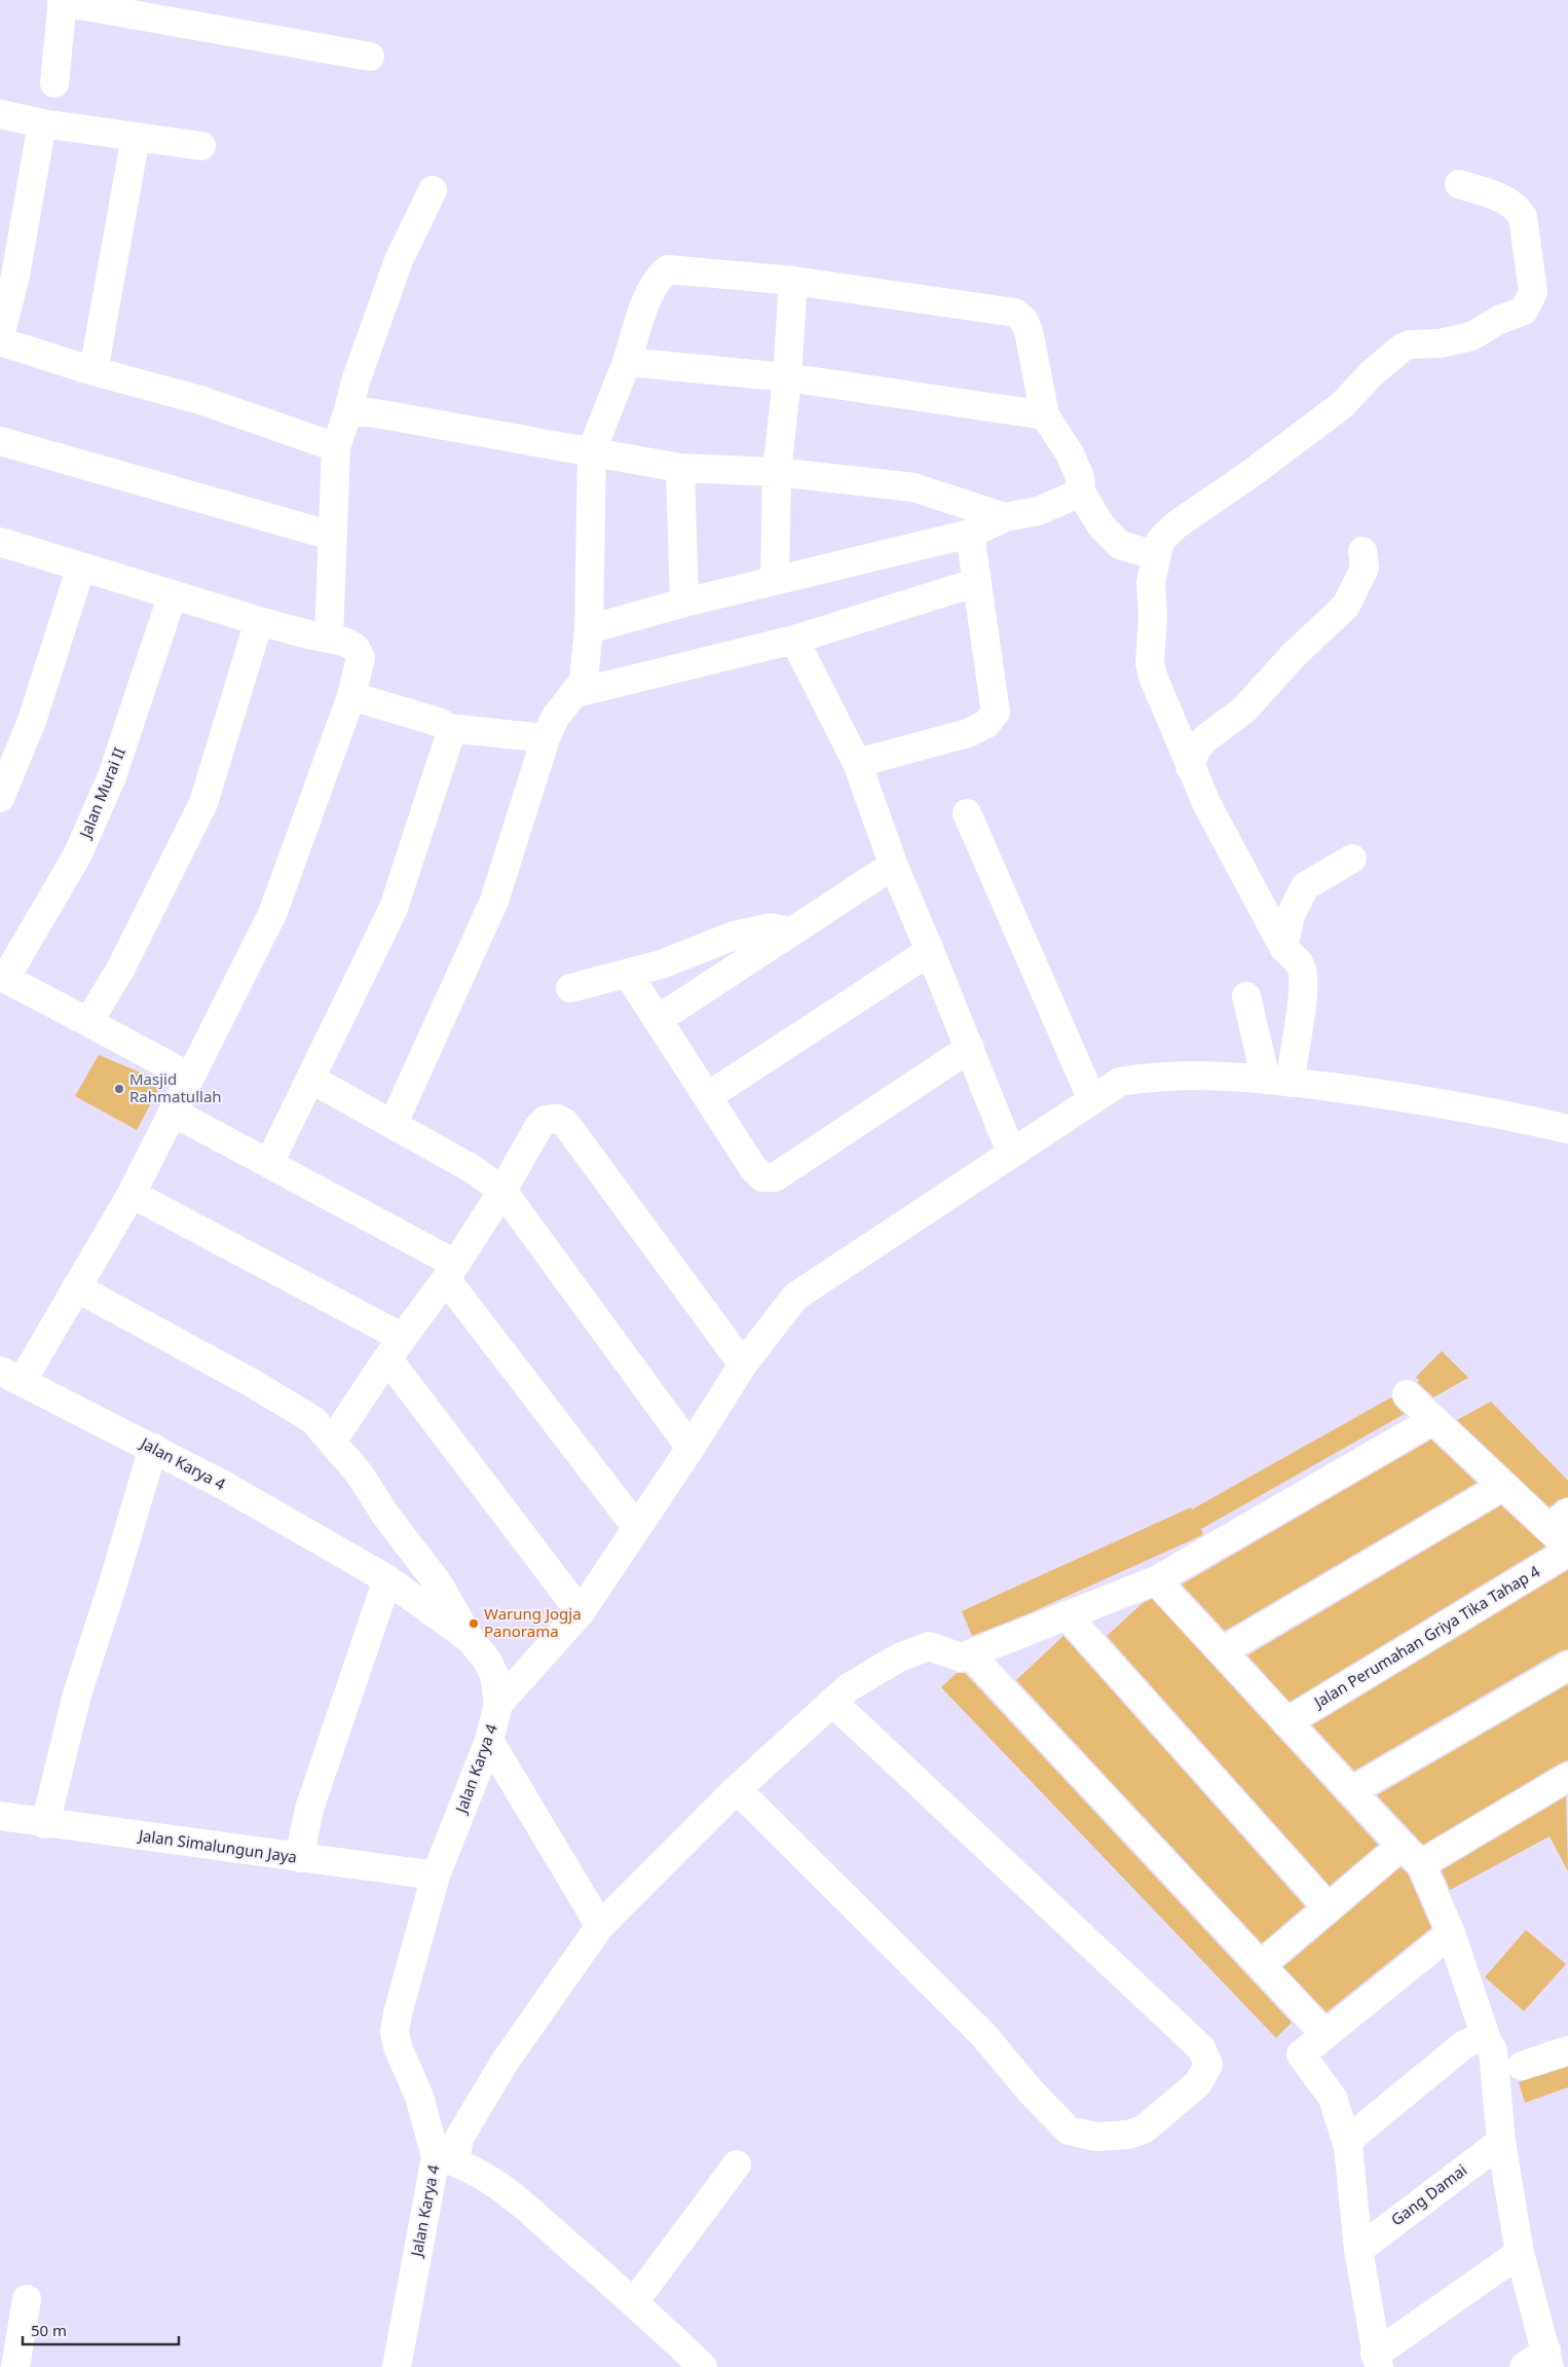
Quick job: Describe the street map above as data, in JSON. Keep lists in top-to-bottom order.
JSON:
{
  "streets": {
    "street": [
      "Jalan Murai II",
      "Jalan Karya 4",
      "Jalan Perumahan Griya Tika Tahap 4",
      "Jalan Simalungun Jaya",
      "Gang Damai"
    ]
  },
  "crossings": [
    ["Jalan Karya 4", "Jalan Simalungun Jaya"]
  ],
  "places": ["Masjid Rahmatullah", "Warung Jogja Panorama"],
  "scale_bar": "50 m"
}
